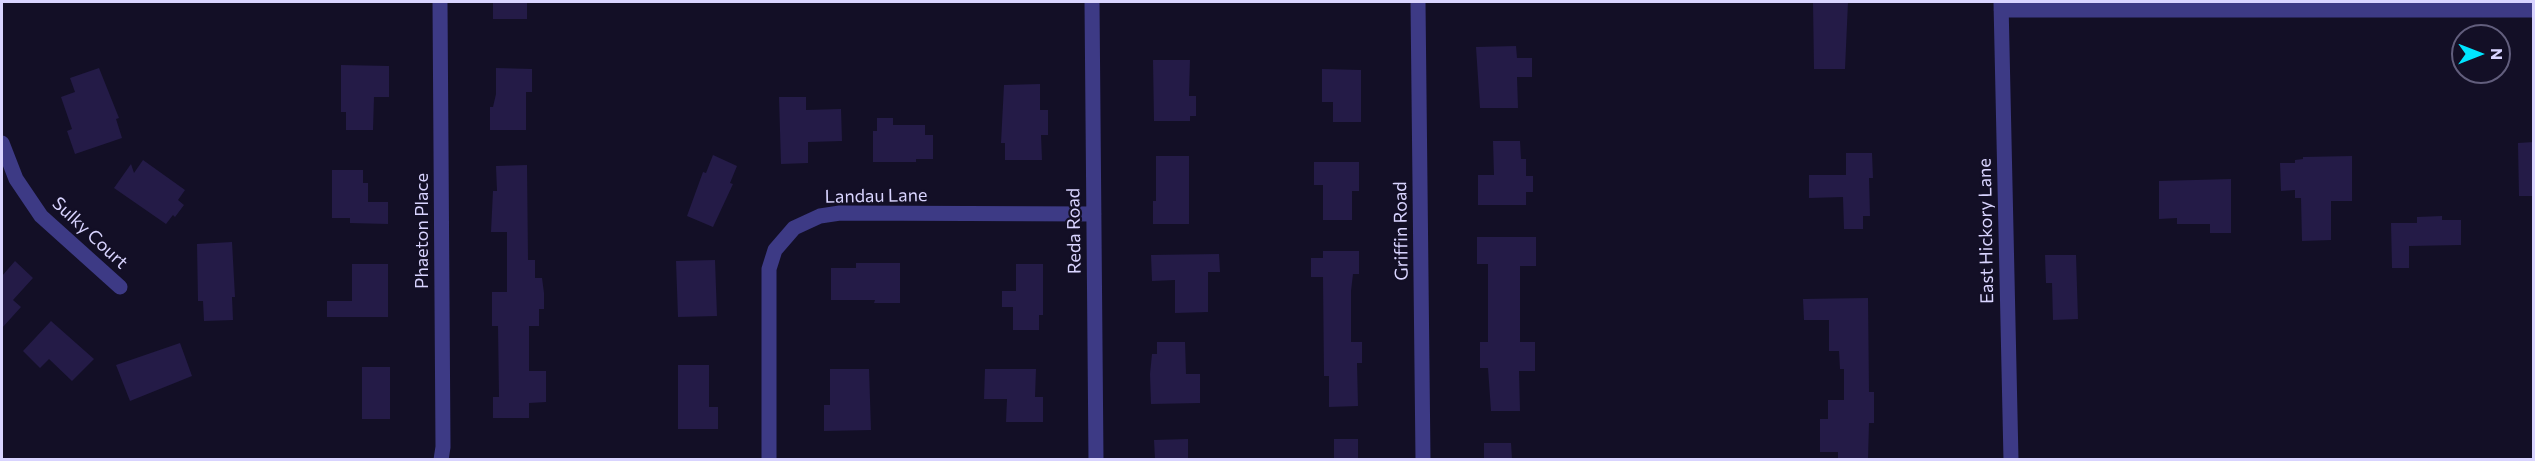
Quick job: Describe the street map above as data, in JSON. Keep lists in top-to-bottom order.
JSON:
{
  "streets": {
    "street": [
      "Landau Lane",
      "Phaeton Place",
      "Reda Road",
      "Griffin Road",
      "East Hickory Lane",
      "Sulky Court"
    ]
  },
  "crossings": [
    ["Landau Lane", "Reda Road"]
  ],
  "north": "right"
}
